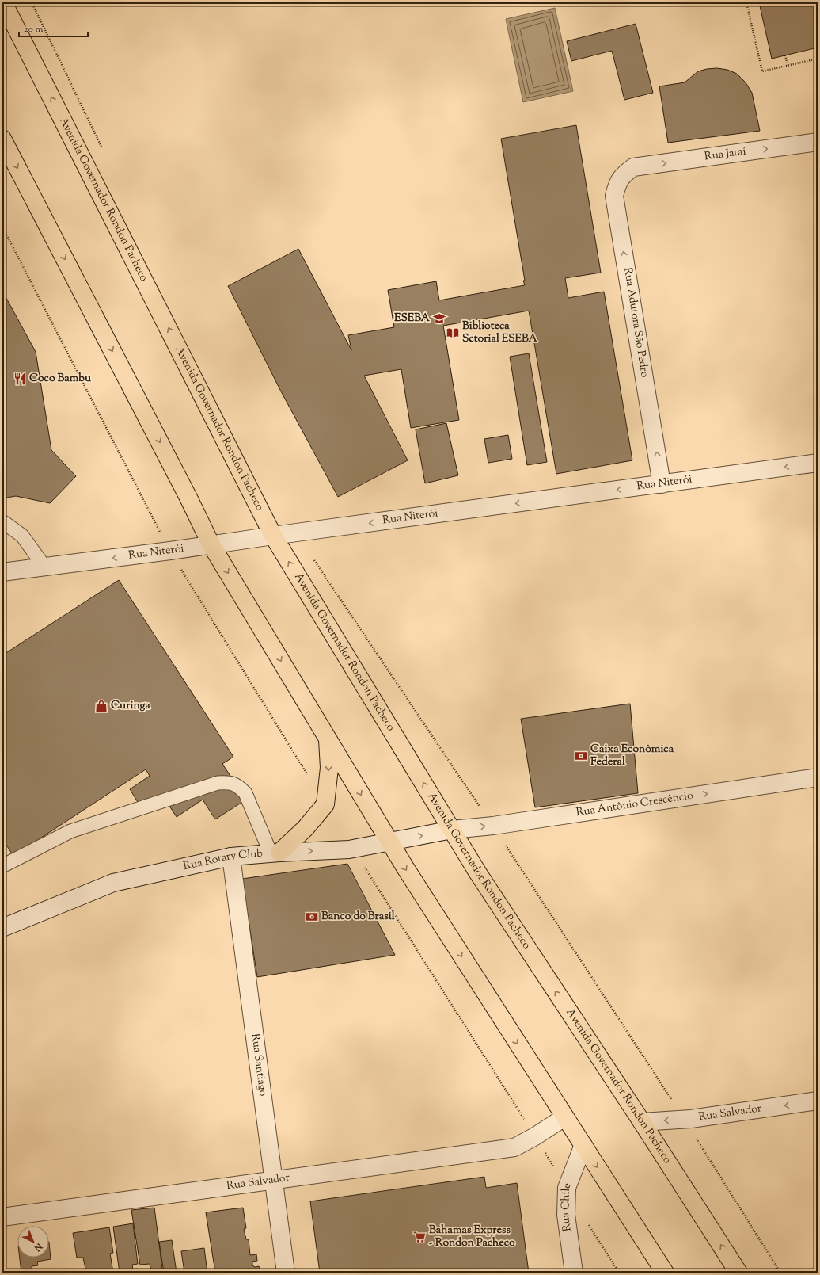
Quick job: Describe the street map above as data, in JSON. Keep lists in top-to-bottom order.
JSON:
{
  "streets": {
    "main road": ["Avenida Governador Rondon Pacheco"],
    "street": [
      "Rua Jataí",
      "Rua Adutora São Pedro",
      "Rua Niterói",
      "Rua Antônio Crescêncio",
      "Rua Rotary Club",
      "Rua Santiago",
      "Rua Salvador",
      "Rua Chile"
    ]
  },
  "crossings": [
    ["Rua Jataí", "Rua Adutora São Pedro"],
    ["Avenida Governador Rondon Pacheco", "Rua Niterói"],
    ["Avenida Governador Rondon Pacheco", "Rua Antônio Crescêncio"],
    ["Avenida Governador Rondon Pacheco", "Rua Rotary Club"],
    ["Avenida Governador Rondon Pacheco", "Rua Salvador"],
    ["Rua Adutora São Pedro", "Rua Niterói"],
    ["Rua Antônio Crescêncio", "Rua Rotary Club"],
    ["Rua Rotary Club", "Rua Santiago"],
    ["Rua Santiago", "Rua Salvador"]
  ],
  "one_way": [
    "Rua Jataí",
    "Rua Adutora São Pedro",
    "Rua Niterói",
    "Rua Antônio Crescêncio"
  ],
  "places": {
    "school or university": ["ESEBA"],
    "library": ["Biblioteca Setorial ESEBA"],
    "restaurant": ["Coco Bambu"],
    "shop": ["Curinga"],
    "bank": ["Caixa Econômica Federal", "Banco do Brasil"],
    "supermarket": ["Bahamas Express - Rondon Pacheco"]
  },
  "scale_bar": "20 m",
  "north": "bottom right"
}
